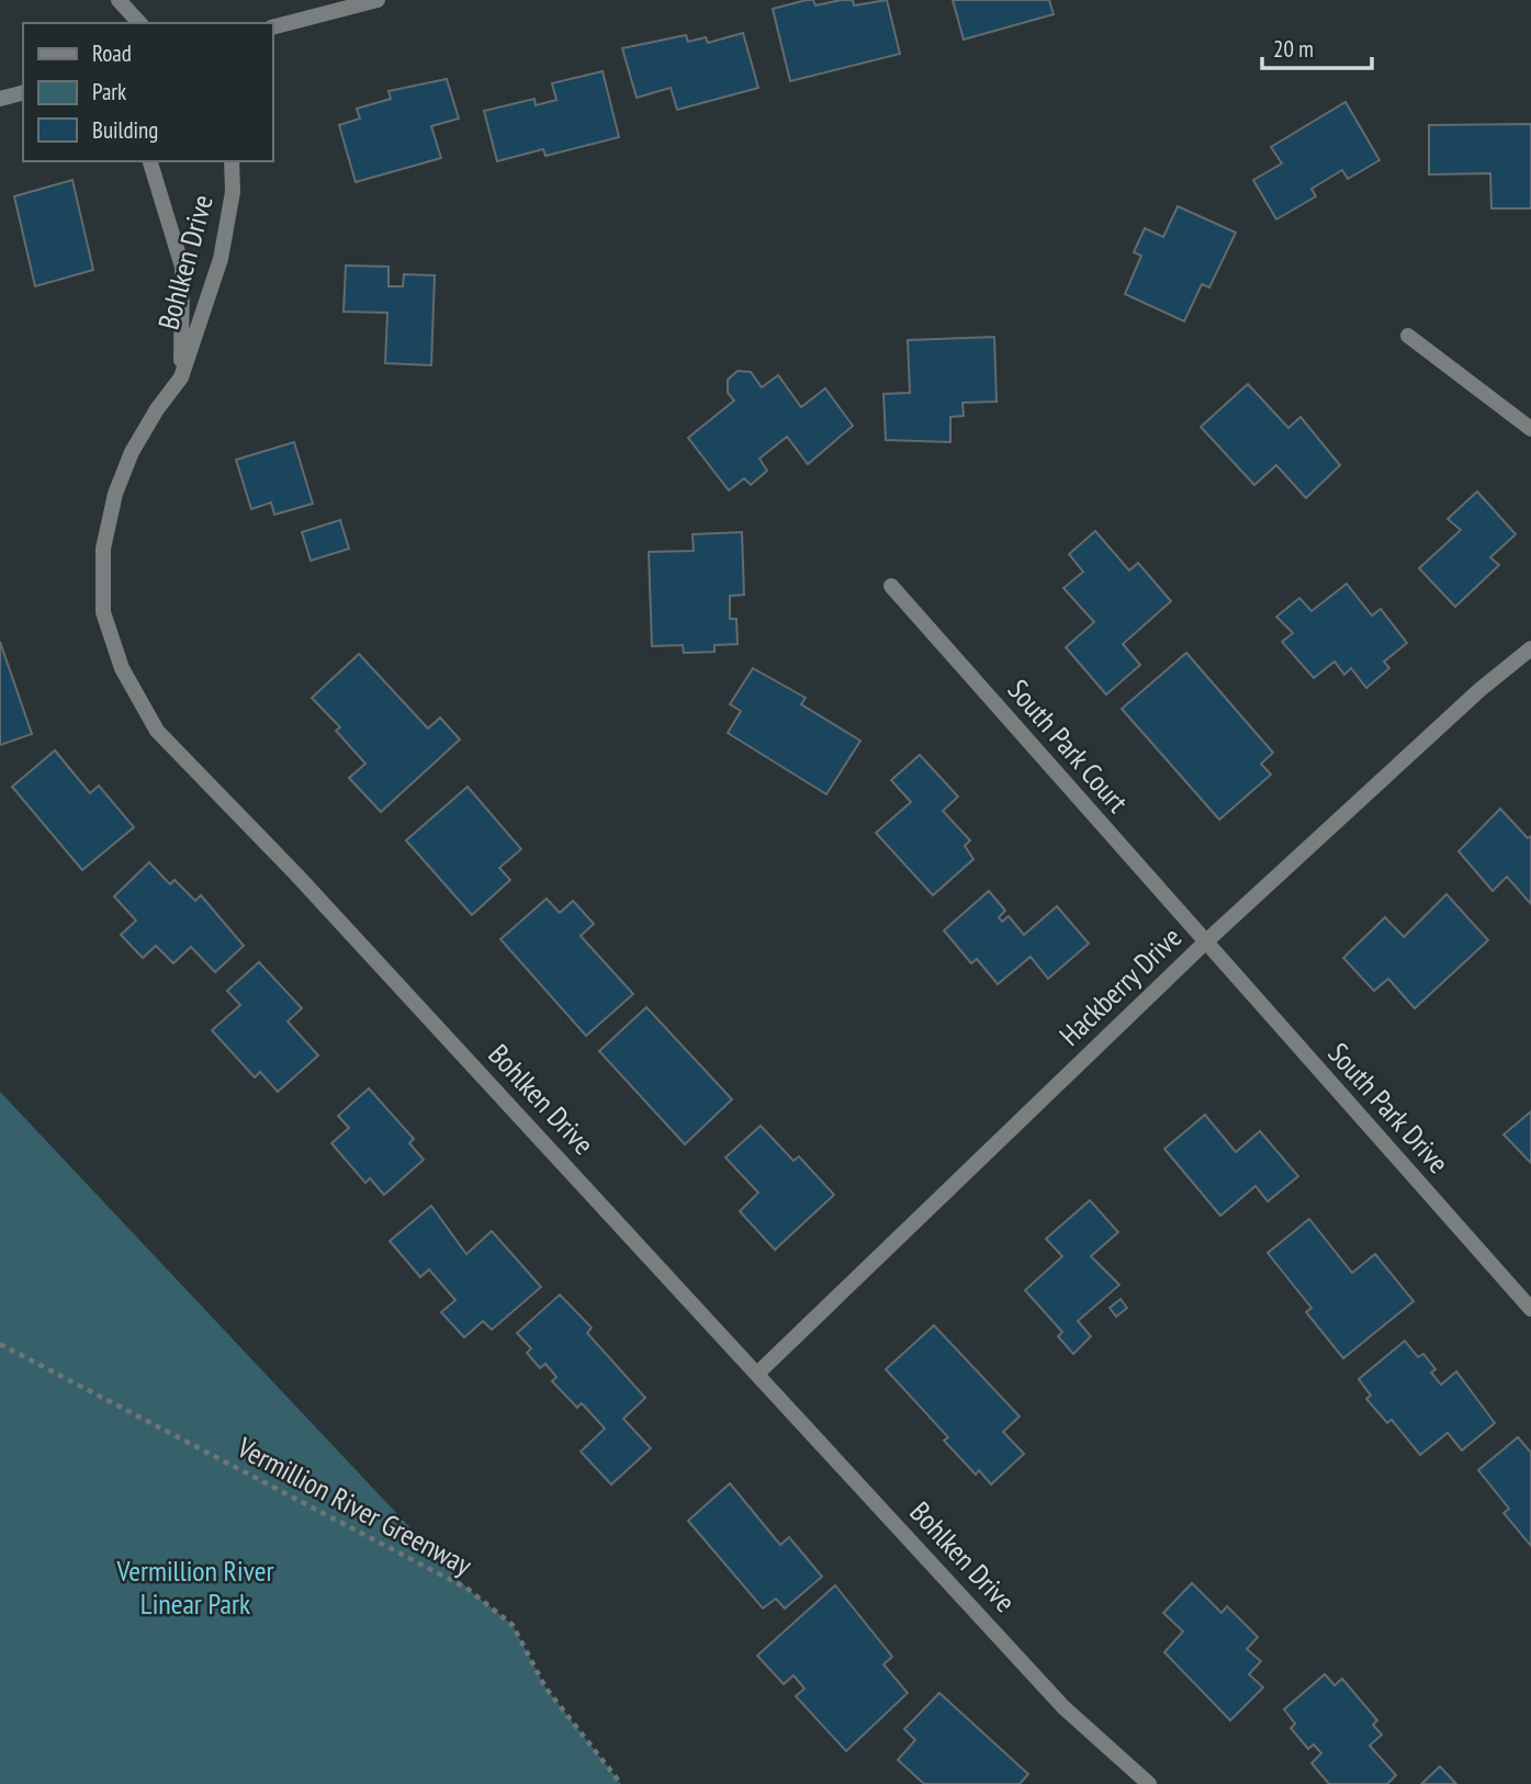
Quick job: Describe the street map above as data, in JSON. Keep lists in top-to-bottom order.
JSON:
{
  "streets": {
    "street": [
      "Bohlken Drive",
      "South Park Court",
      "Hackberry Drive",
      "South Park Drive"
    ],
    "path": ["Vermillion River Greenway"]
  },
  "crossings": [
    ["Bohlken Drive", "Hackberry Drive"],
    ["South Park Court", "Hackberry Drive"],
    ["South Park Court", "South Park Drive"],
    ["Hackberry Drive", "South Park Drive"]
  ],
  "parks": ["Vermillion River Linear Park"],
  "legend": ["Road", "Park", "Building"],
  "scale_bar": "20 m"
}
